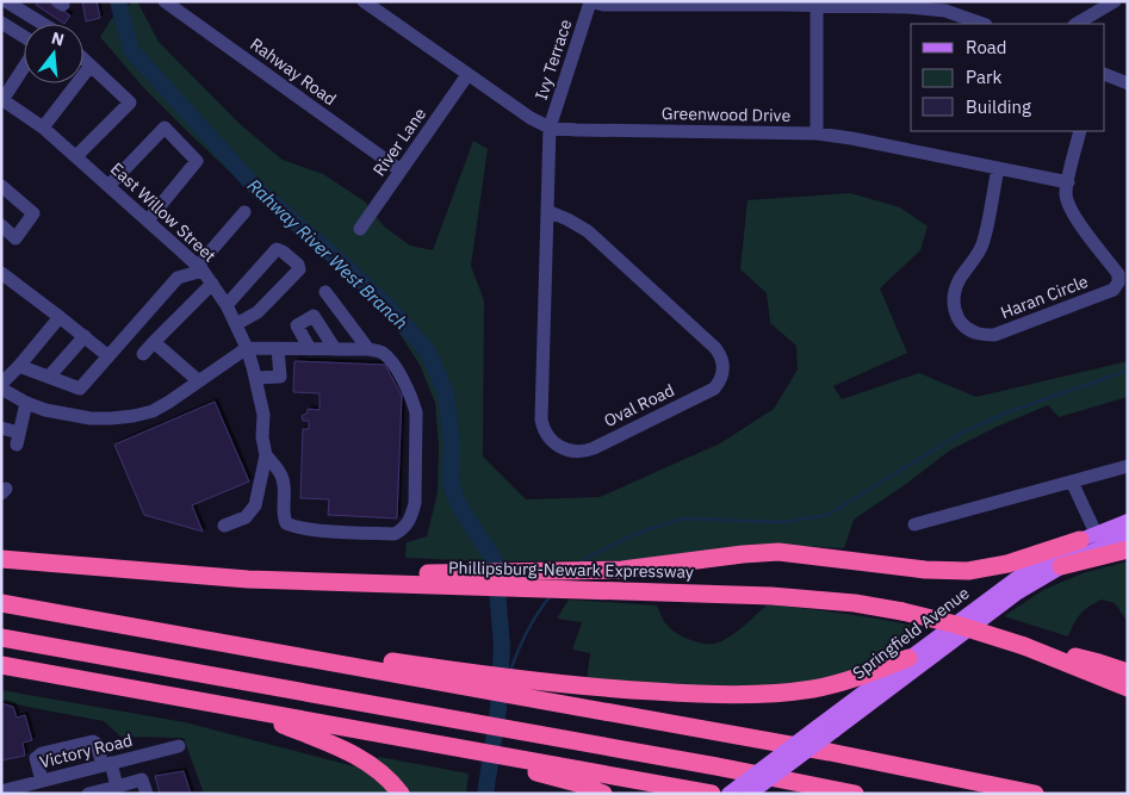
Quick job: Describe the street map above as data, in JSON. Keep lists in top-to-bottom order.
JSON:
{
  "streets": {
    "highway": ["Phillipsburg-Newark Expressway"],
    "main road": ["Springfield Avenue"],
    "street": [
      "Ivy Terrace",
      "Rahway Road",
      "Greenwood Drive",
      "River Lane",
      "East Willow Street",
      "Haran Circle",
      "Oval Road",
      "Victory Road"
    ]
  },
  "crossings": [
    ["Ivy Terrace", "Greenwood Drive"],
    ["Ivy Terrace", "Oval Road"],
    ["Rahway Road", "River Lane"],
    ["Greenwood Drive", "River Lane"],
    ["Greenwood Drive", "Haran Circle"],
    ["Greenwood Drive", "Oval Road"]
  ],
  "water": ["Rahway River West Branch"],
  "legend": ["Road", "Park", "Building"],
  "north": "top"
}
